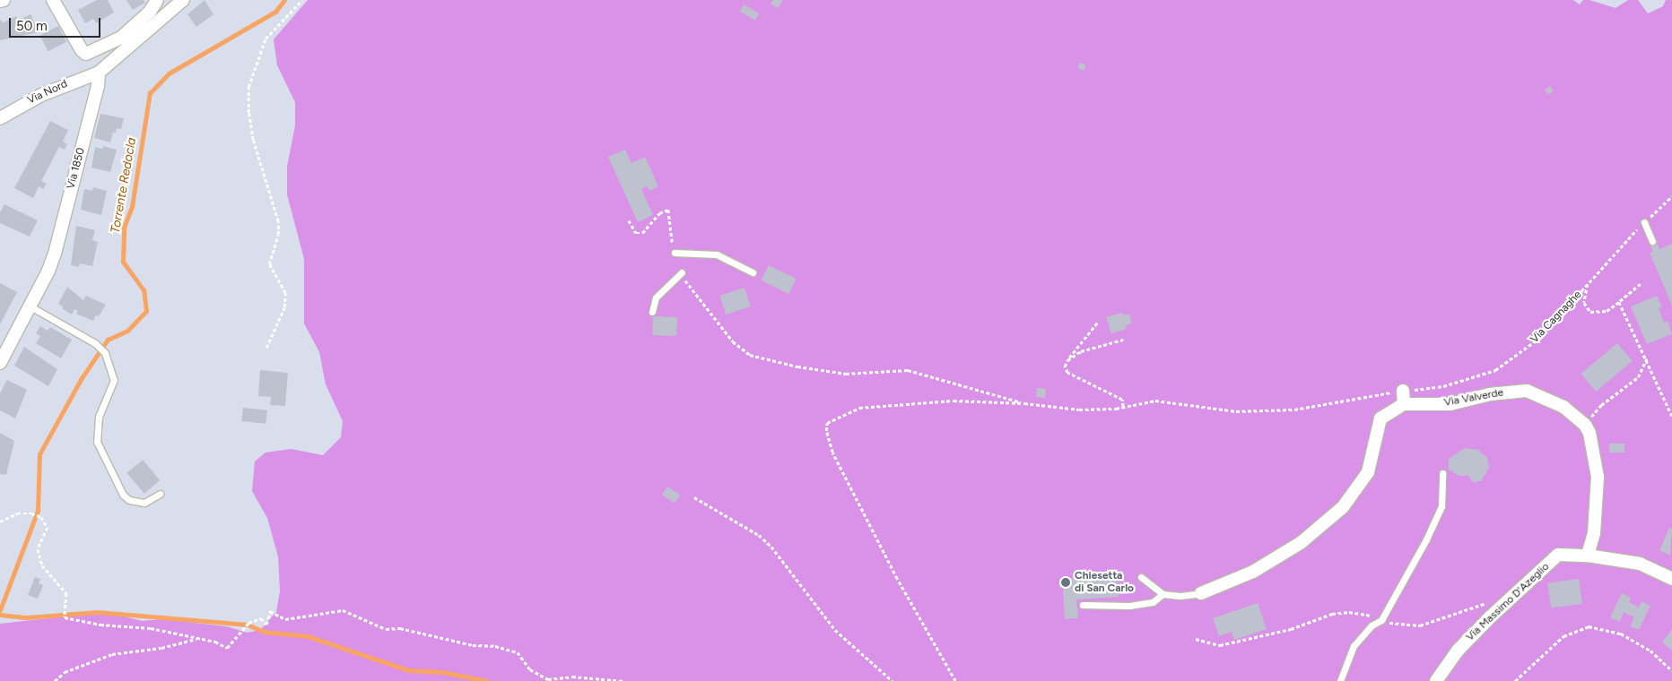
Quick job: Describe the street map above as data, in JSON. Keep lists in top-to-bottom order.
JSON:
{
  "streets": {
    "street": [
      "Via Nord",
      "Via 1850",
      "Via Valverde",
      "Via Massimo D'Azeglio"
    ],
    "path": ["Via Cagnaghe"]
  },
  "crossings": [
    ["Via Nord", "Via 1850"]
  ],
  "water": ["Torrente Redocla"],
  "places": ["Chiesetta di San Carlo"],
  "scale_bar": "50 m"
}
